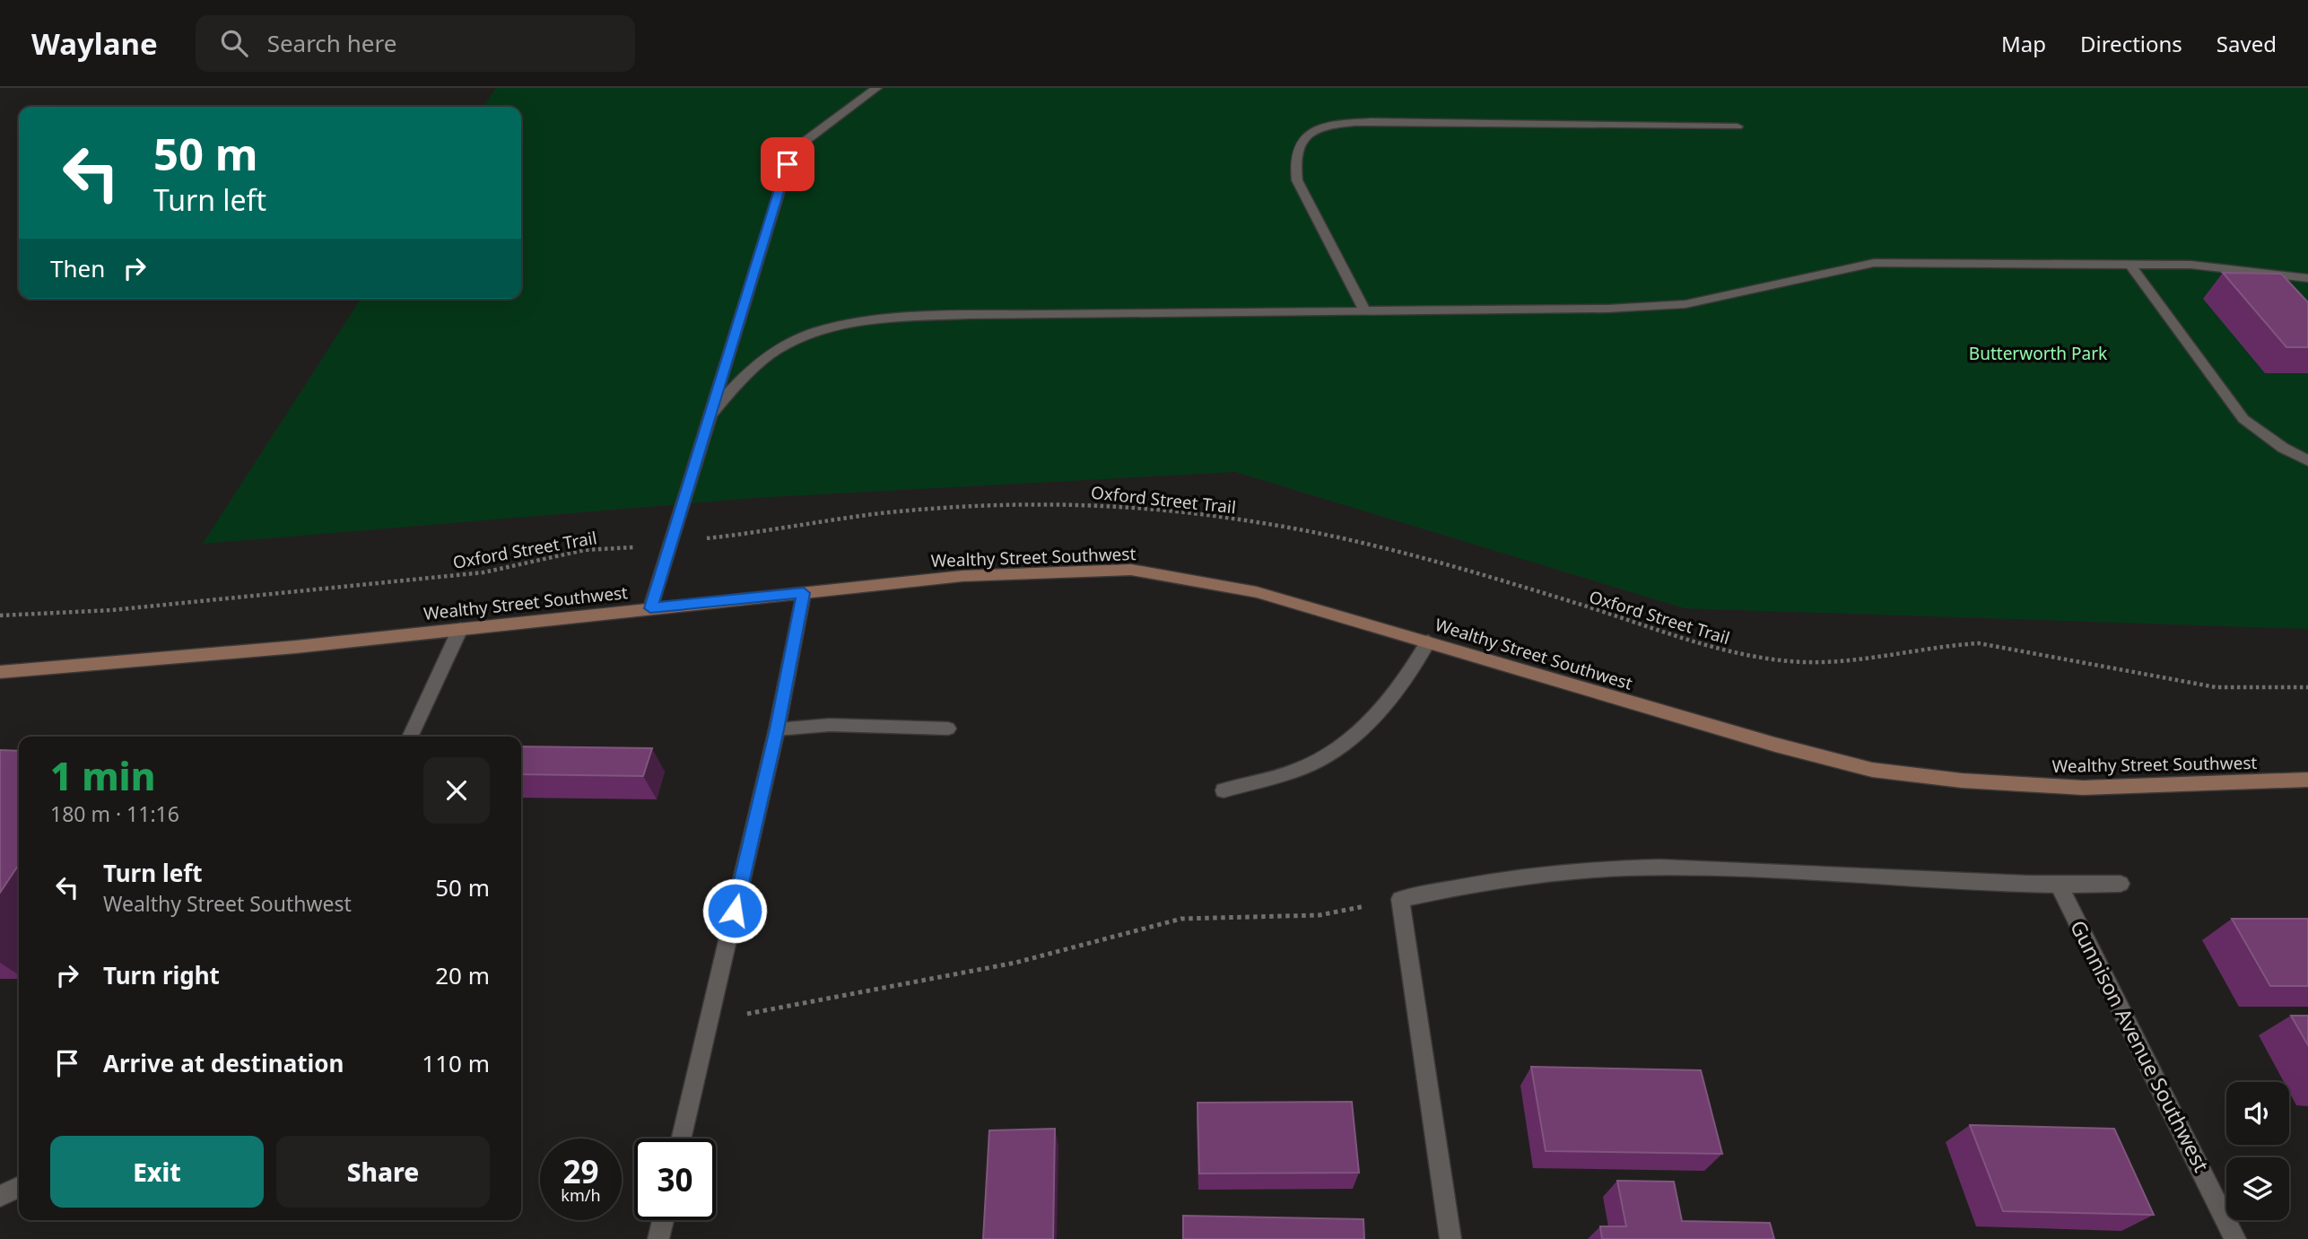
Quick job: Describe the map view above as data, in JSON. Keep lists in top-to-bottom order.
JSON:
{
  "streets": {
    "main road": ["Wealthy Street Southwest"],
    "street": ["Gunnison Avenue Southwest"],
    "path": ["Oxford Street Trail"]
  },
  "parks": ["Butterworth Park"],
  "page": {
    "header": "Waylane",
    "search": "Search here",
    "nav": ["Map", "Directions", "Saved"],
    "turn": ["50 m", "Turn left"],
    "then": "Then",
    "heading": ["1 min", "180 m · 11:16"],
    "list": [
      {
        "name": "Turn left",
        "note": "Wealthy Street Southwest",
        "value": "50 m"
      },
      {
        "name": "Turn right",
        "value": "20 m"
      },
      {
        "name": "Arrive at destination",
        "value": "110 m"
      }
    ],
    "buttons": ["Exit", "Share"],
    "speed": "29 km/h",
    "limit": "30"
  }
}
